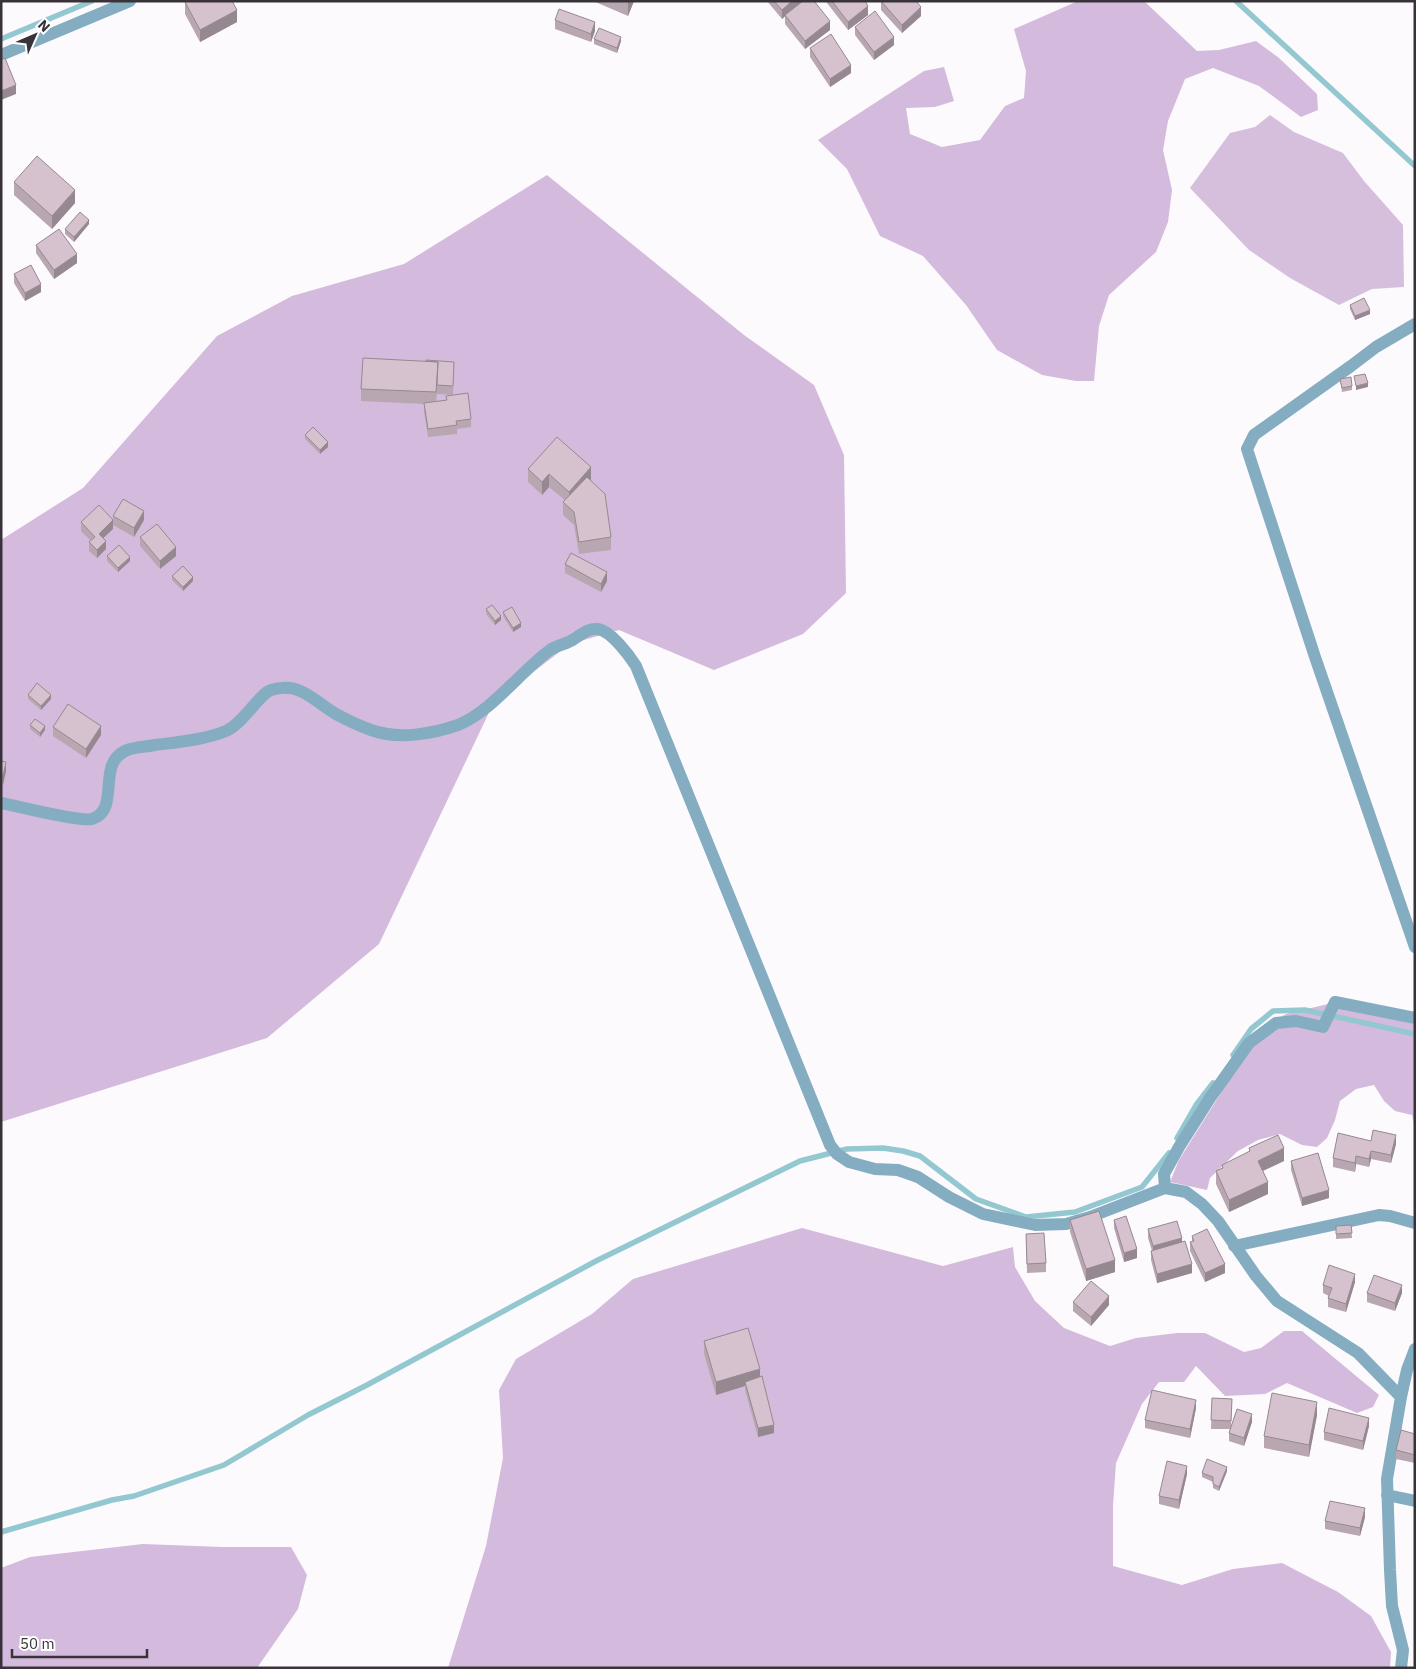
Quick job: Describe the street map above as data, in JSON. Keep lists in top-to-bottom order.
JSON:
{
  "scale_bar": "50 m",
  "north": "top right"
}
